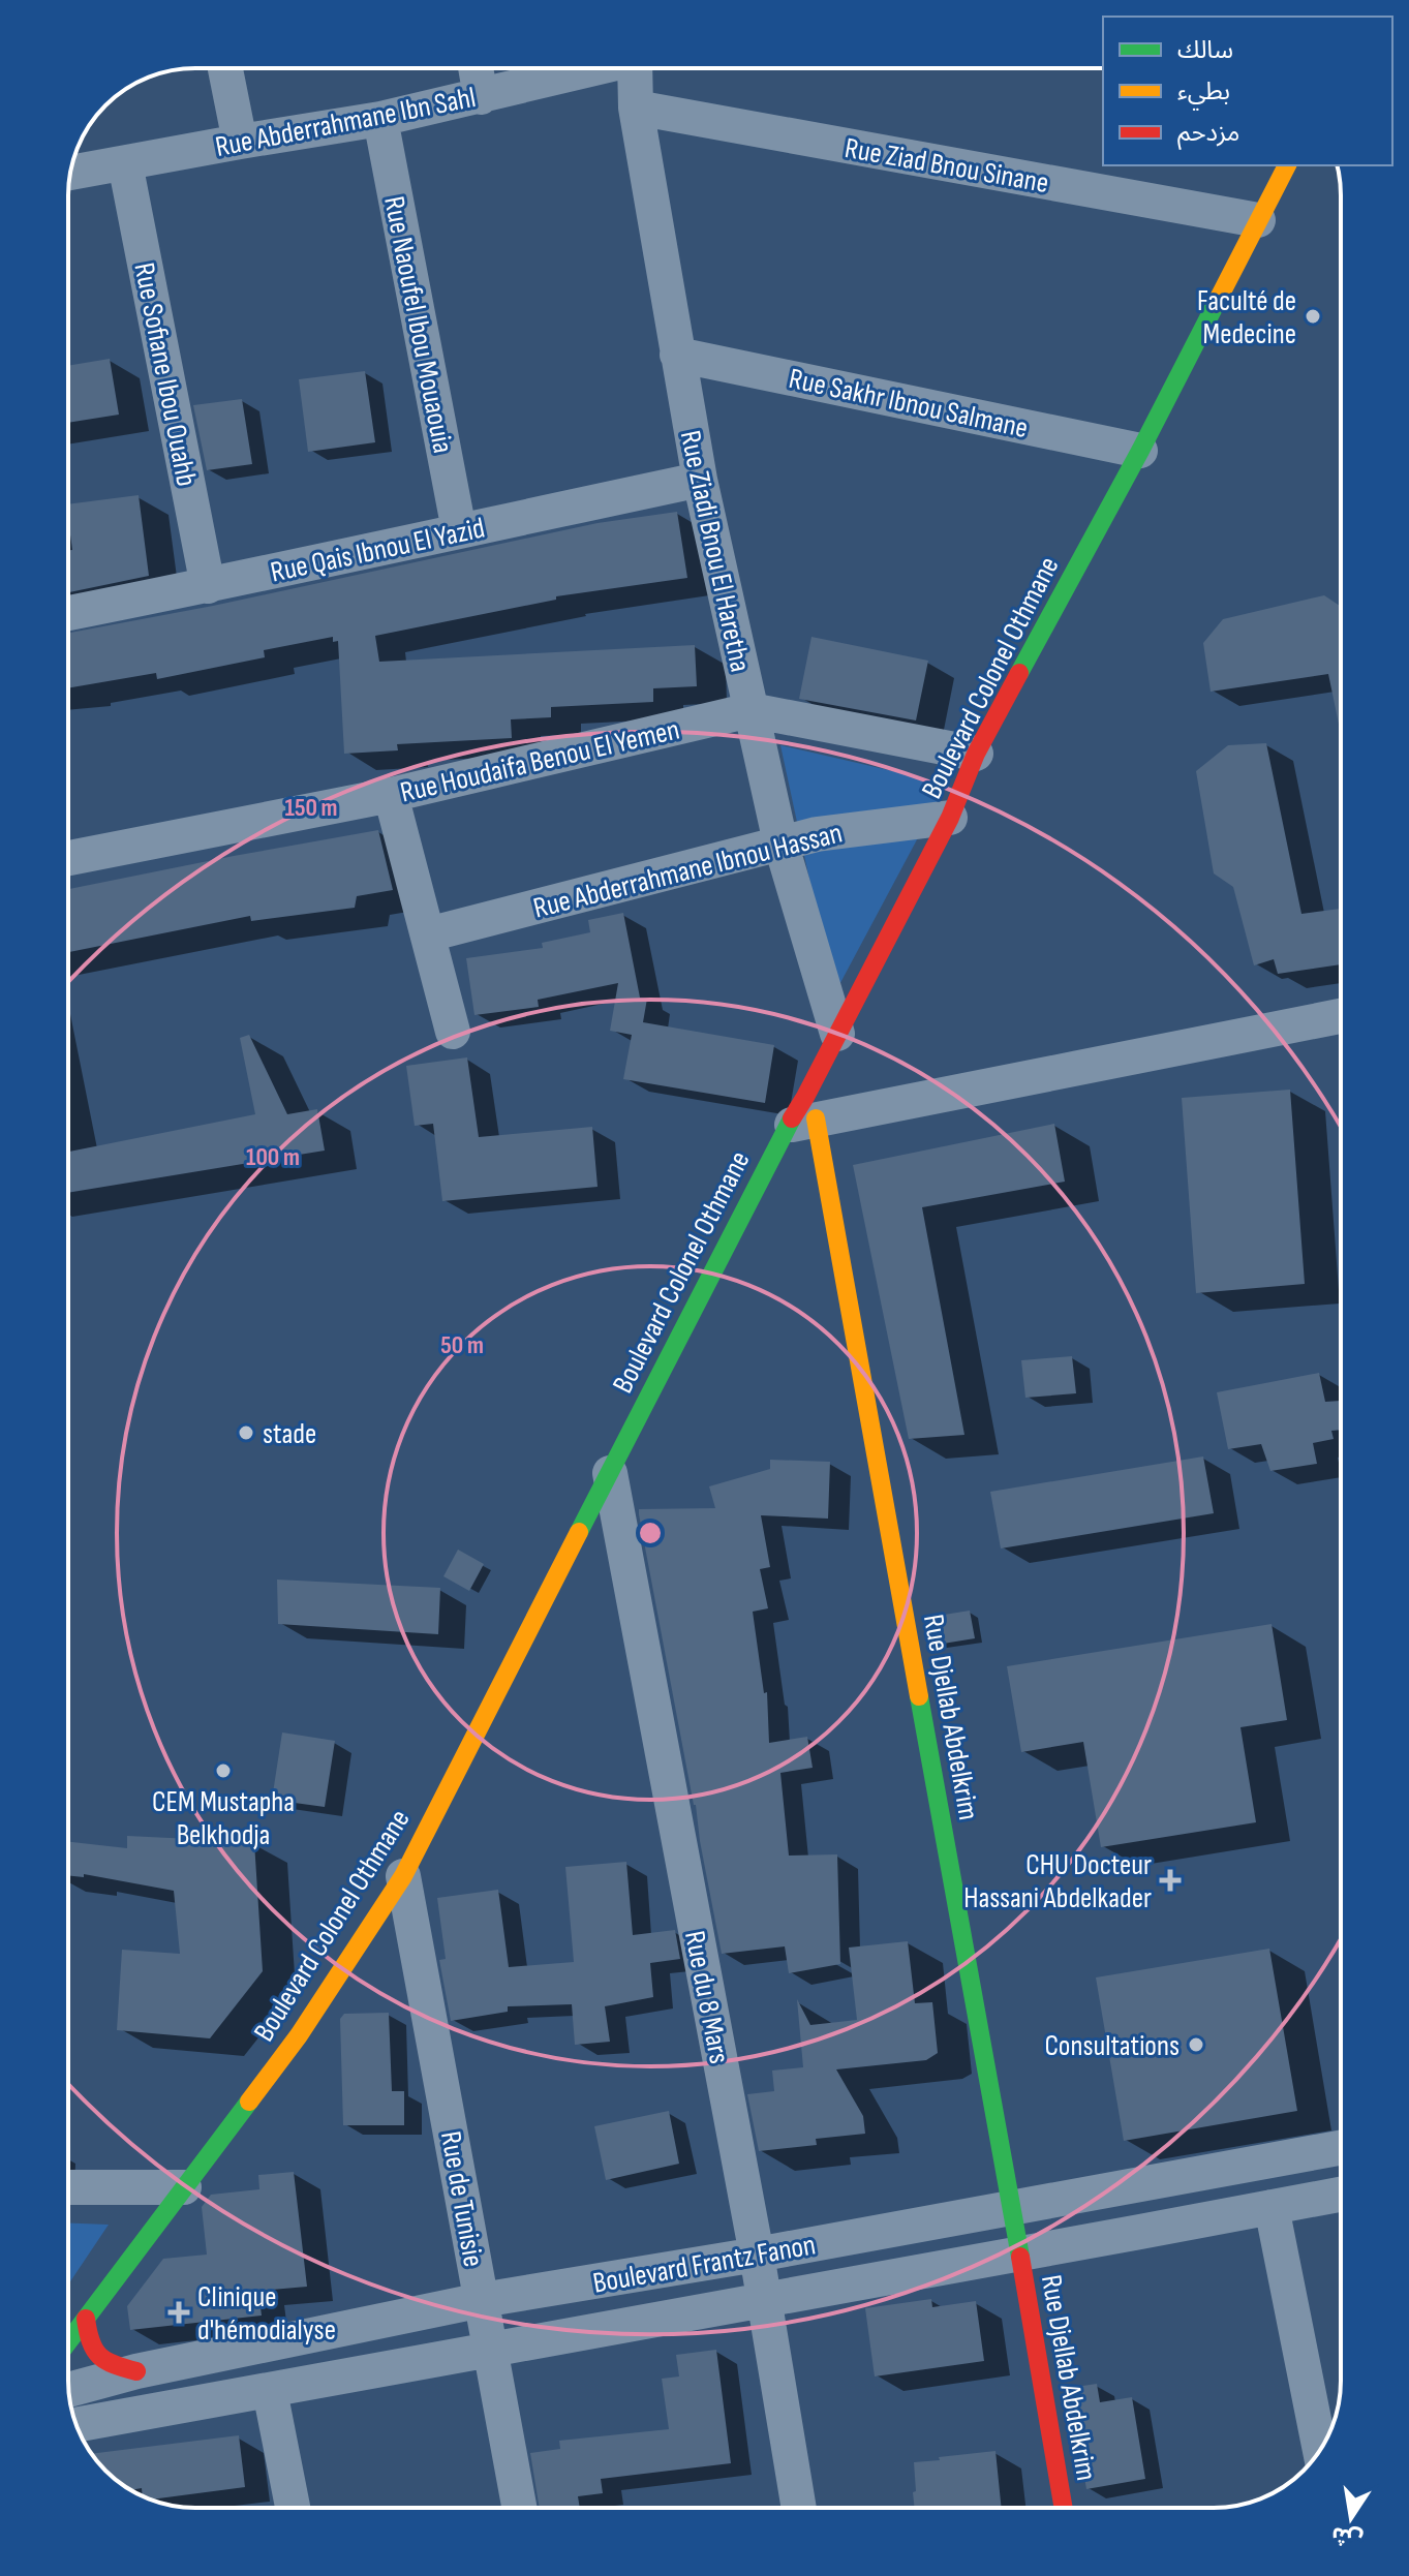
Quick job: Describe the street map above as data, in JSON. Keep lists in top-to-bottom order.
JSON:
{
  "streets": {
    "main road": ["Boulevard Colonel Othmane", "Rue Djellab Abdelkrim"],
    "street": [
      "Rue Abderrahmane Ibn Sahl",
      "Rue Ziad Bnou Sinane",
      "Rue Naoufel Ibou Mouaouia",
      "Rue Sofiane Ibou Ouahb",
      "Rue Sakhr Ibnou Salmane",
      "Rue Qais Ibnou El Yazid",
      "Rue Ziadi Bnou El Haretha",
      "Rue Houdaifa Benou El Yemen",
      "Rue Abderrahmane Ibnou Hassan",
      "Rue du 8 Mars",
      "Rue de Tunisie",
      "Boulevard Frantz Fanon"
    ]
  },
  "crossings": [
    ["Rue Abderrahmane Ibn Sahl", "Rue Naoufel Ibou Mouaouia"],
    ["Rue Abderrahmane Ibn Sahl", "Rue Sofiane Ibou Ouahb"],
    ["Rue Ziad Bnou Sinane", "Rue Ziadi Bnou El Haretha"],
    ["Rue Ziad Bnou Sinane", "Boulevard Colonel Othmane"],
    ["Rue Naoufel Ibou Mouaouia", "Rue Qais Ibnou El Yazid"],
    ["Rue Sofiane Ibou Ouahb", "Rue Qais Ibnou El Yazid"],
    ["Rue Sakhr Ibnou Salmane", "Rue Ziadi Bnou El Haretha"],
    ["Rue Sakhr Ibnou Salmane", "Boulevard Colonel Othmane"],
    ["Rue Qais Ibnou El Yazid", "Rue Ziadi Bnou El Haretha"],
    ["Rue Ziadi Bnou El Haretha", "Boulevard Colonel Othmane"],
    ["Rue Ziadi Bnou El Haretha", "Rue Houdaifa Benou El Yemen"],
    ["Rue Ziadi Bnou El Haretha", "Rue Abderrahmane Ibnou Hassan"],
    ["Boulevard Colonel Othmane", "Rue Houdaifa Benou El Yemen"],
    ["Boulevard Colonel Othmane", "Rue Abderrahmane Ibnou Hassan"],
    ["Boulevard Colonel Othmane", "Rue Djellab Abdelkrim"],
    ["Boulevard Colonel Othmane", "Rue du 8 Mars"],
    ["Boulevard Colonel Othmane", "Rue de Tunisie"],
    ["Rue Djellab Abdelkrim", "Boulevard Frantz Fanon"],
    ["Rue du 8 Mars", "Boulevard Frantz Fanon"],
    ["Rue de Tunisie", "Boulevard Frantz Fanon"]
  ],
  "places": {
    "other": [
      "Faculté de Medecine",
      "stade",
      "CEM Mustapha Belkhodja",
      "Consultations"
    ],
    "health": ["CHU Docteur Hassani Abdelkader", "Clinique d'hémodialyse"]
  },
  "legend": ["سالك", "بطيء", "مزدحم"],
  "north": "bottom",
  "rings": ["150 m", "100 m", "50 m"]
}
